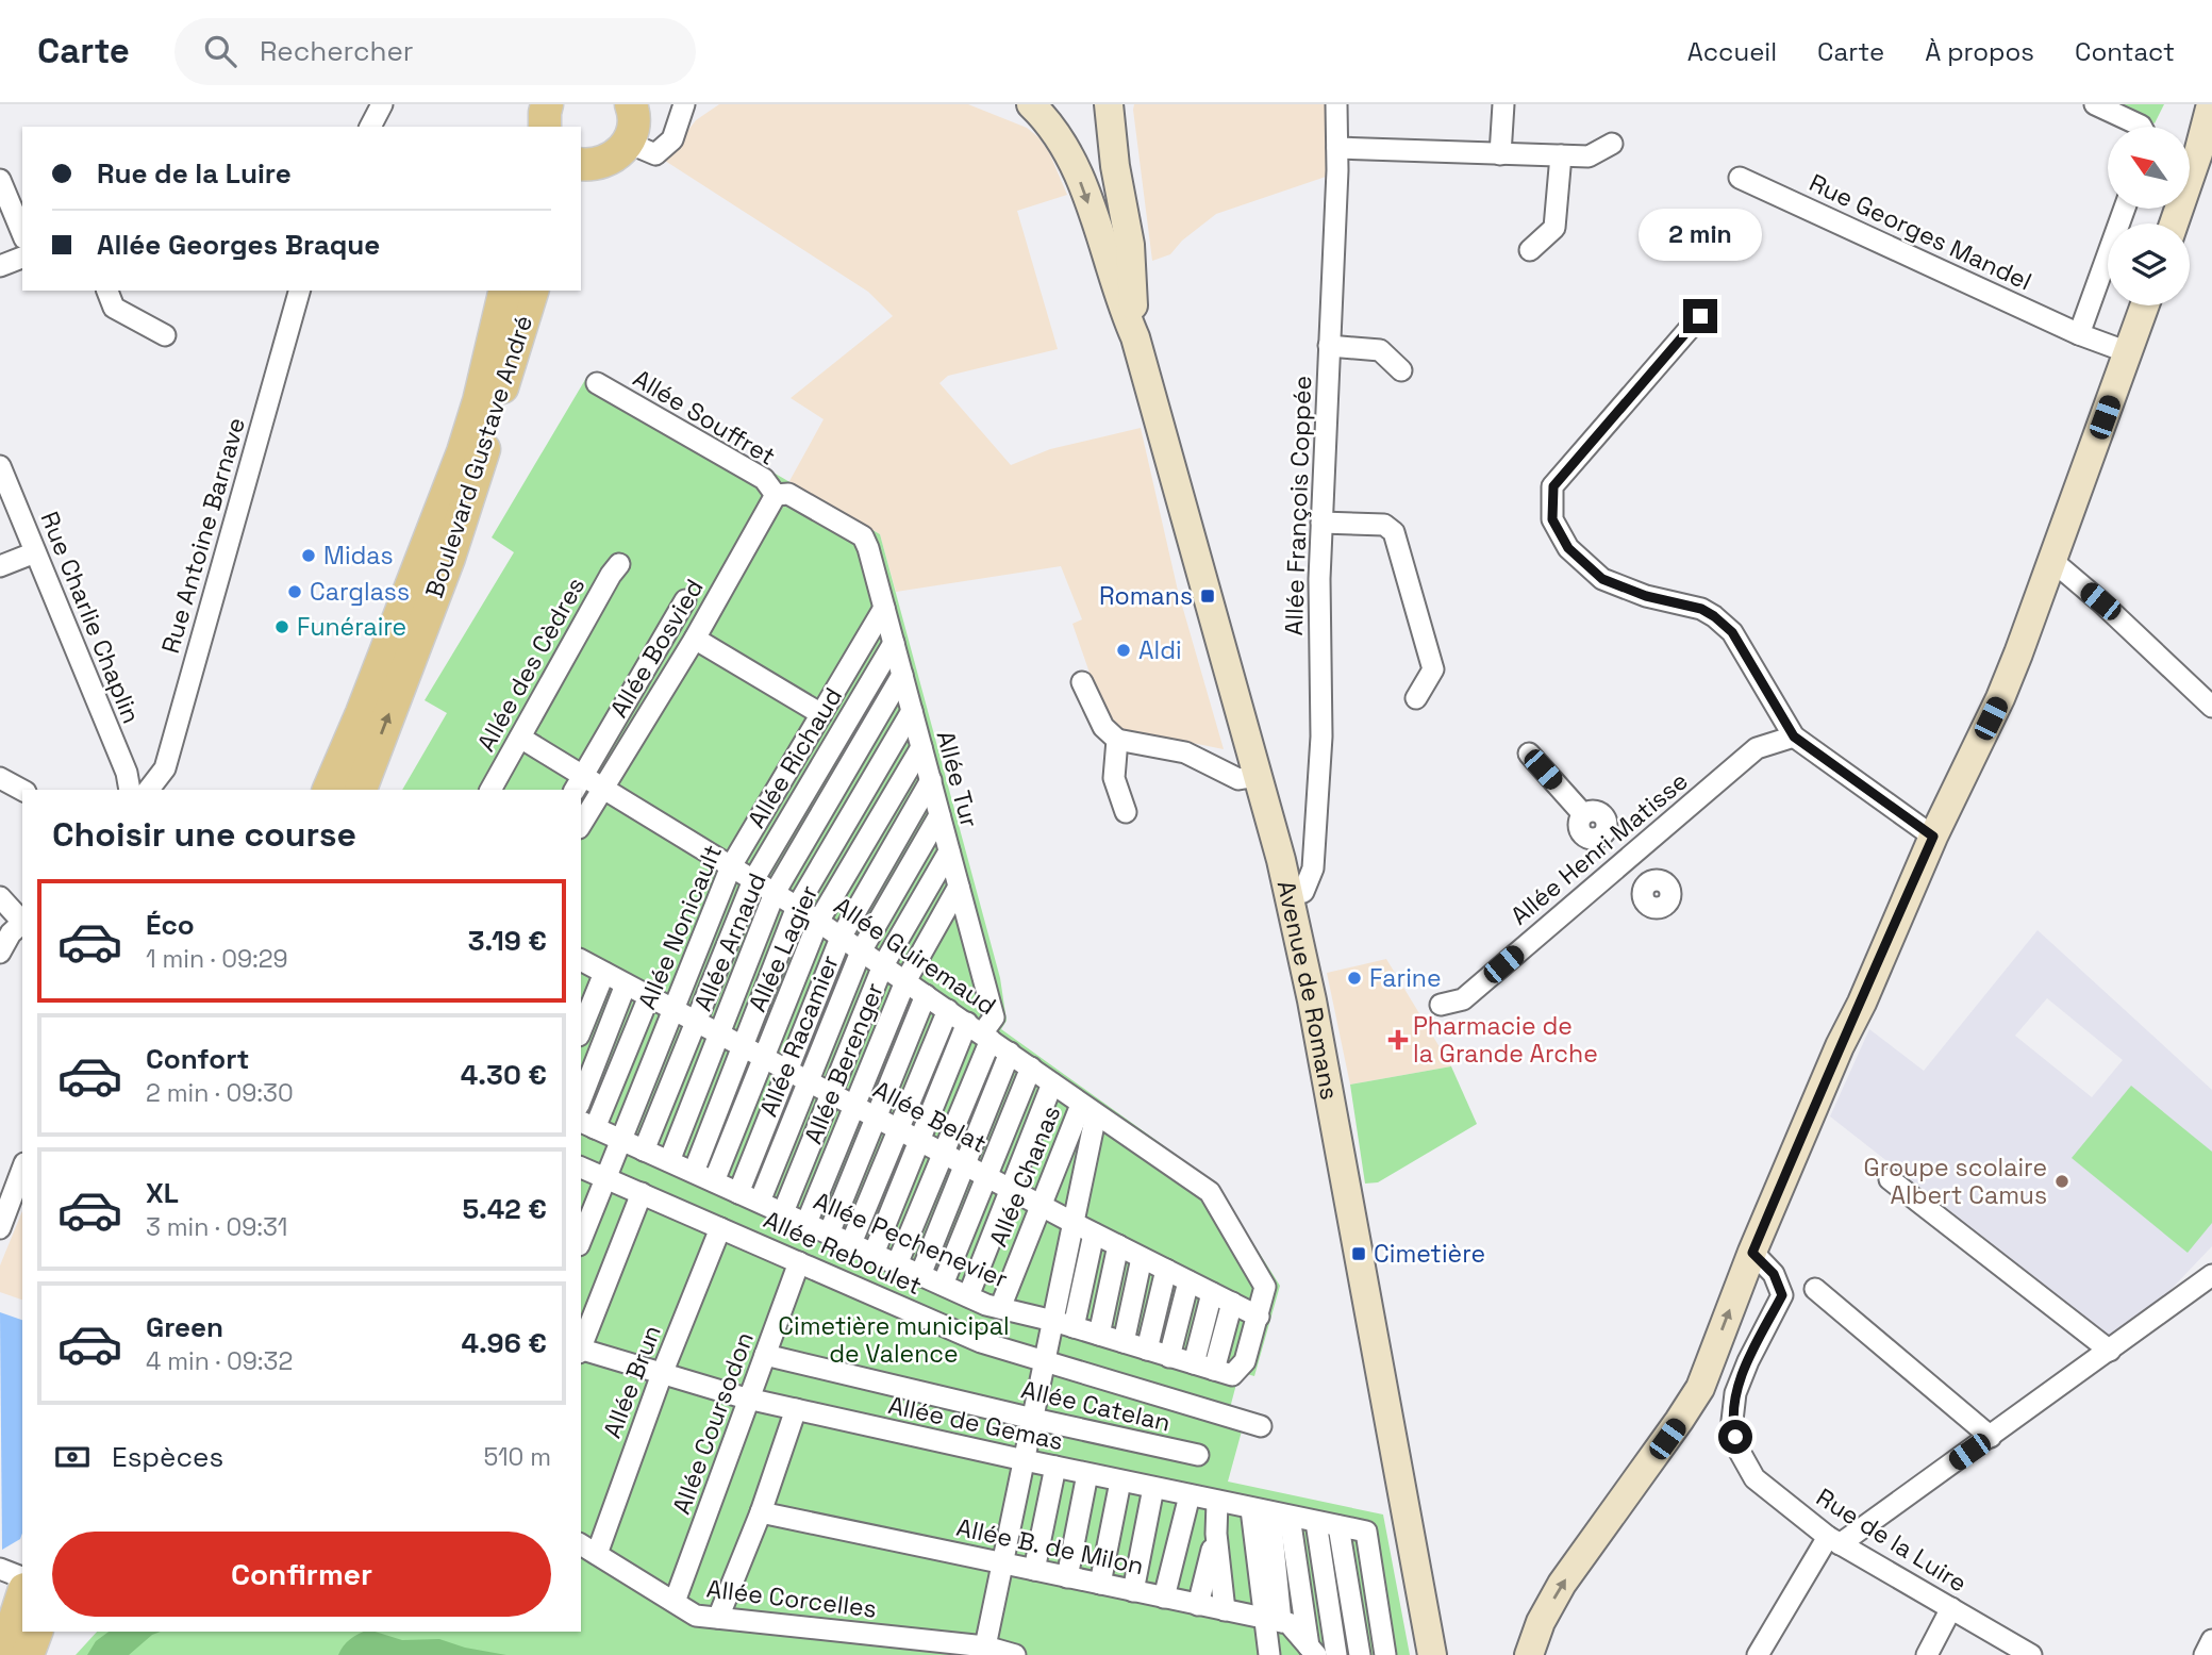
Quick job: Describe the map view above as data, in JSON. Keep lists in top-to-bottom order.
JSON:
{
  "streets": {
    "main road": ["Boulevard Gustave André", "Avenue de Romans"],
    "street": [
      "Rue Georges Mandel",
      "Allée Souffret",
      "Allée François Coppée",
      "Rue Antoine Barnave",
      "Rue Charlie Chaplin",
      "Allée Bosvied",
      "Allée des Cèdres",
      "Allée Richaud",
      "Allée Tur",
      "Allée Henri Matisse",
      "Allée Nonicault",
      "Allée Arnaud",
      "Allée Lagier",
      "Allée Guiremaud",
      "Allée Racamier",
      "Allée Berenger",
      "Allée Belat",
      "Allée Chanas",
      "Allée Pechenevier",
      "Allée Reboulet",
      "Allée Brun",
      "Allée Catelan",
      "Allée Coursodon",
      "Allée de Gemas",
      "Rue de la Luire",
      "Allée B. de Milon",
      "Allée Corcelles"
    ]
  },
  "crossings": [
    ["Allée Souffret", "Allée Bosvied"],
    ["Allée Souffret", "Allée Tur"],
    ["Allée François Coppée", "Avenue de Romans"],
    ["Allée Bosvied", "Allée Guiremaud"],
    ["Allée des Cèdres", "Allée Guiremaud"],
    ["Allée Richaud", "Allée Tur"],
    ["Allée Richaud", "Allée Guiremaud"],
    ["Allée Richaud", "Allée Belat"],
    ["Allée Richaud", "Allée Pechenevier"],
    ["Allée Tur", "Allée Nonicault"],
    ["Allée Tur", "Allée Arnaud"],
    ["Allée Tur", "Allée Lagier"],
    ["Allée Tur", "Allée Guiremaud"],
    ["Allée Tur", "Allée Racamier"],
    ["Allée Tur", "Allée Berenger"],
    ["Allée Nonicault", "Allée Guiremaud"],
    ["Allée Nonicault", "Allée Belat"],
    ["Allée Nonicault", "Allée Pechenevier"],
    ["Allée Nonicault", "Allée Reboulet"],
    ["Allée Arnaud", "Allée Guiremaud"],
    ["Allée Arnaud", "Allée Belat"],
    ["Allée Arnaud", "Allée Pechenevier"],
    ["Allée Lagier", "Allée Guiremaud"],
    ["Allée Lagier", "Allée Belat"],
    ["Allée Lagier", "Allée Pechenevier"],
    ["Allée Guiremaud", "Allée Racamier"],
    ["Allée Guiremaud", "Allée Berenger"],
    ["Allée Guiremaud", "Allée Belat"],
    ["Allée Guiremaud", "Allée Chanas"],
    ["Allée Racamier", "Allée Belat"],
    ["Allée Racamier", "Allée Pechenevier"],
    ["Allée Berenger", "Allée Belat"],
    ["Allée Berenger", "Allée Pechenevier"],
    ["Allée Belat", "Allée Chanas"],
    ["Allée Chanas", "Allée Pechenevier"],
    ["Allée Reboulet", "Allée Brun"],
    ["Allée Reboulet", "Allée Coursodon"],
    ["Allée Brun", "Allée de Gemas"],
    ["Allée Brun", "Allée Corcelles"],
    ["Allée Catelan", "Allée Coursodon"],
    ["Allée Coursodon", "Allée de Gemas"],
    ["Allée Coursodon", "Allée Corcelles"]
  ],
  "parks": ["Cimetière municipal de Valence"],
  "places": {
    "other": [
      "Midas",
      "Carglass",
      "Funéraire",
      "Aldi",
      "Farine",
      "Groupe scolaire Albert Camus"
    ],
    "transit": ["Romans", "Cimetière"],
    "health": ["Pharmacie de la Grande Arche"]
  },
  "north": "top left",
  "page": {
    "header": "Carte",
    "search": "Rechercher",
    "nav": [
      "Accueil",
      "Carte",
      "À propos",
      "Contact"
    ],
    "banner": ["Rue de la Luire", "Allée Georges Braque"],
    "bubble": "2 min",
    "heading": "Choisir une course",
    "list": [
      {
        "name": "Éco",
        "note": "1 min · 09:29",
        "value": "3.19 €"
      },
      {
        "name": "Confort",
        "note": "2 min · 09:30",
        "value": "4.30 €"
      },
      {
        "name": "XL",
        "note": "3 min · 09:31",
        "value": "5.42 €"
      },
      {
        "name": "Green",
        "note": "4 min · 09:32",
        "value": "4.96 €"
      }
    ],
    "pay": ["Espèces", "510 m"],
    "buttons": "Confirmer"
  }
}
